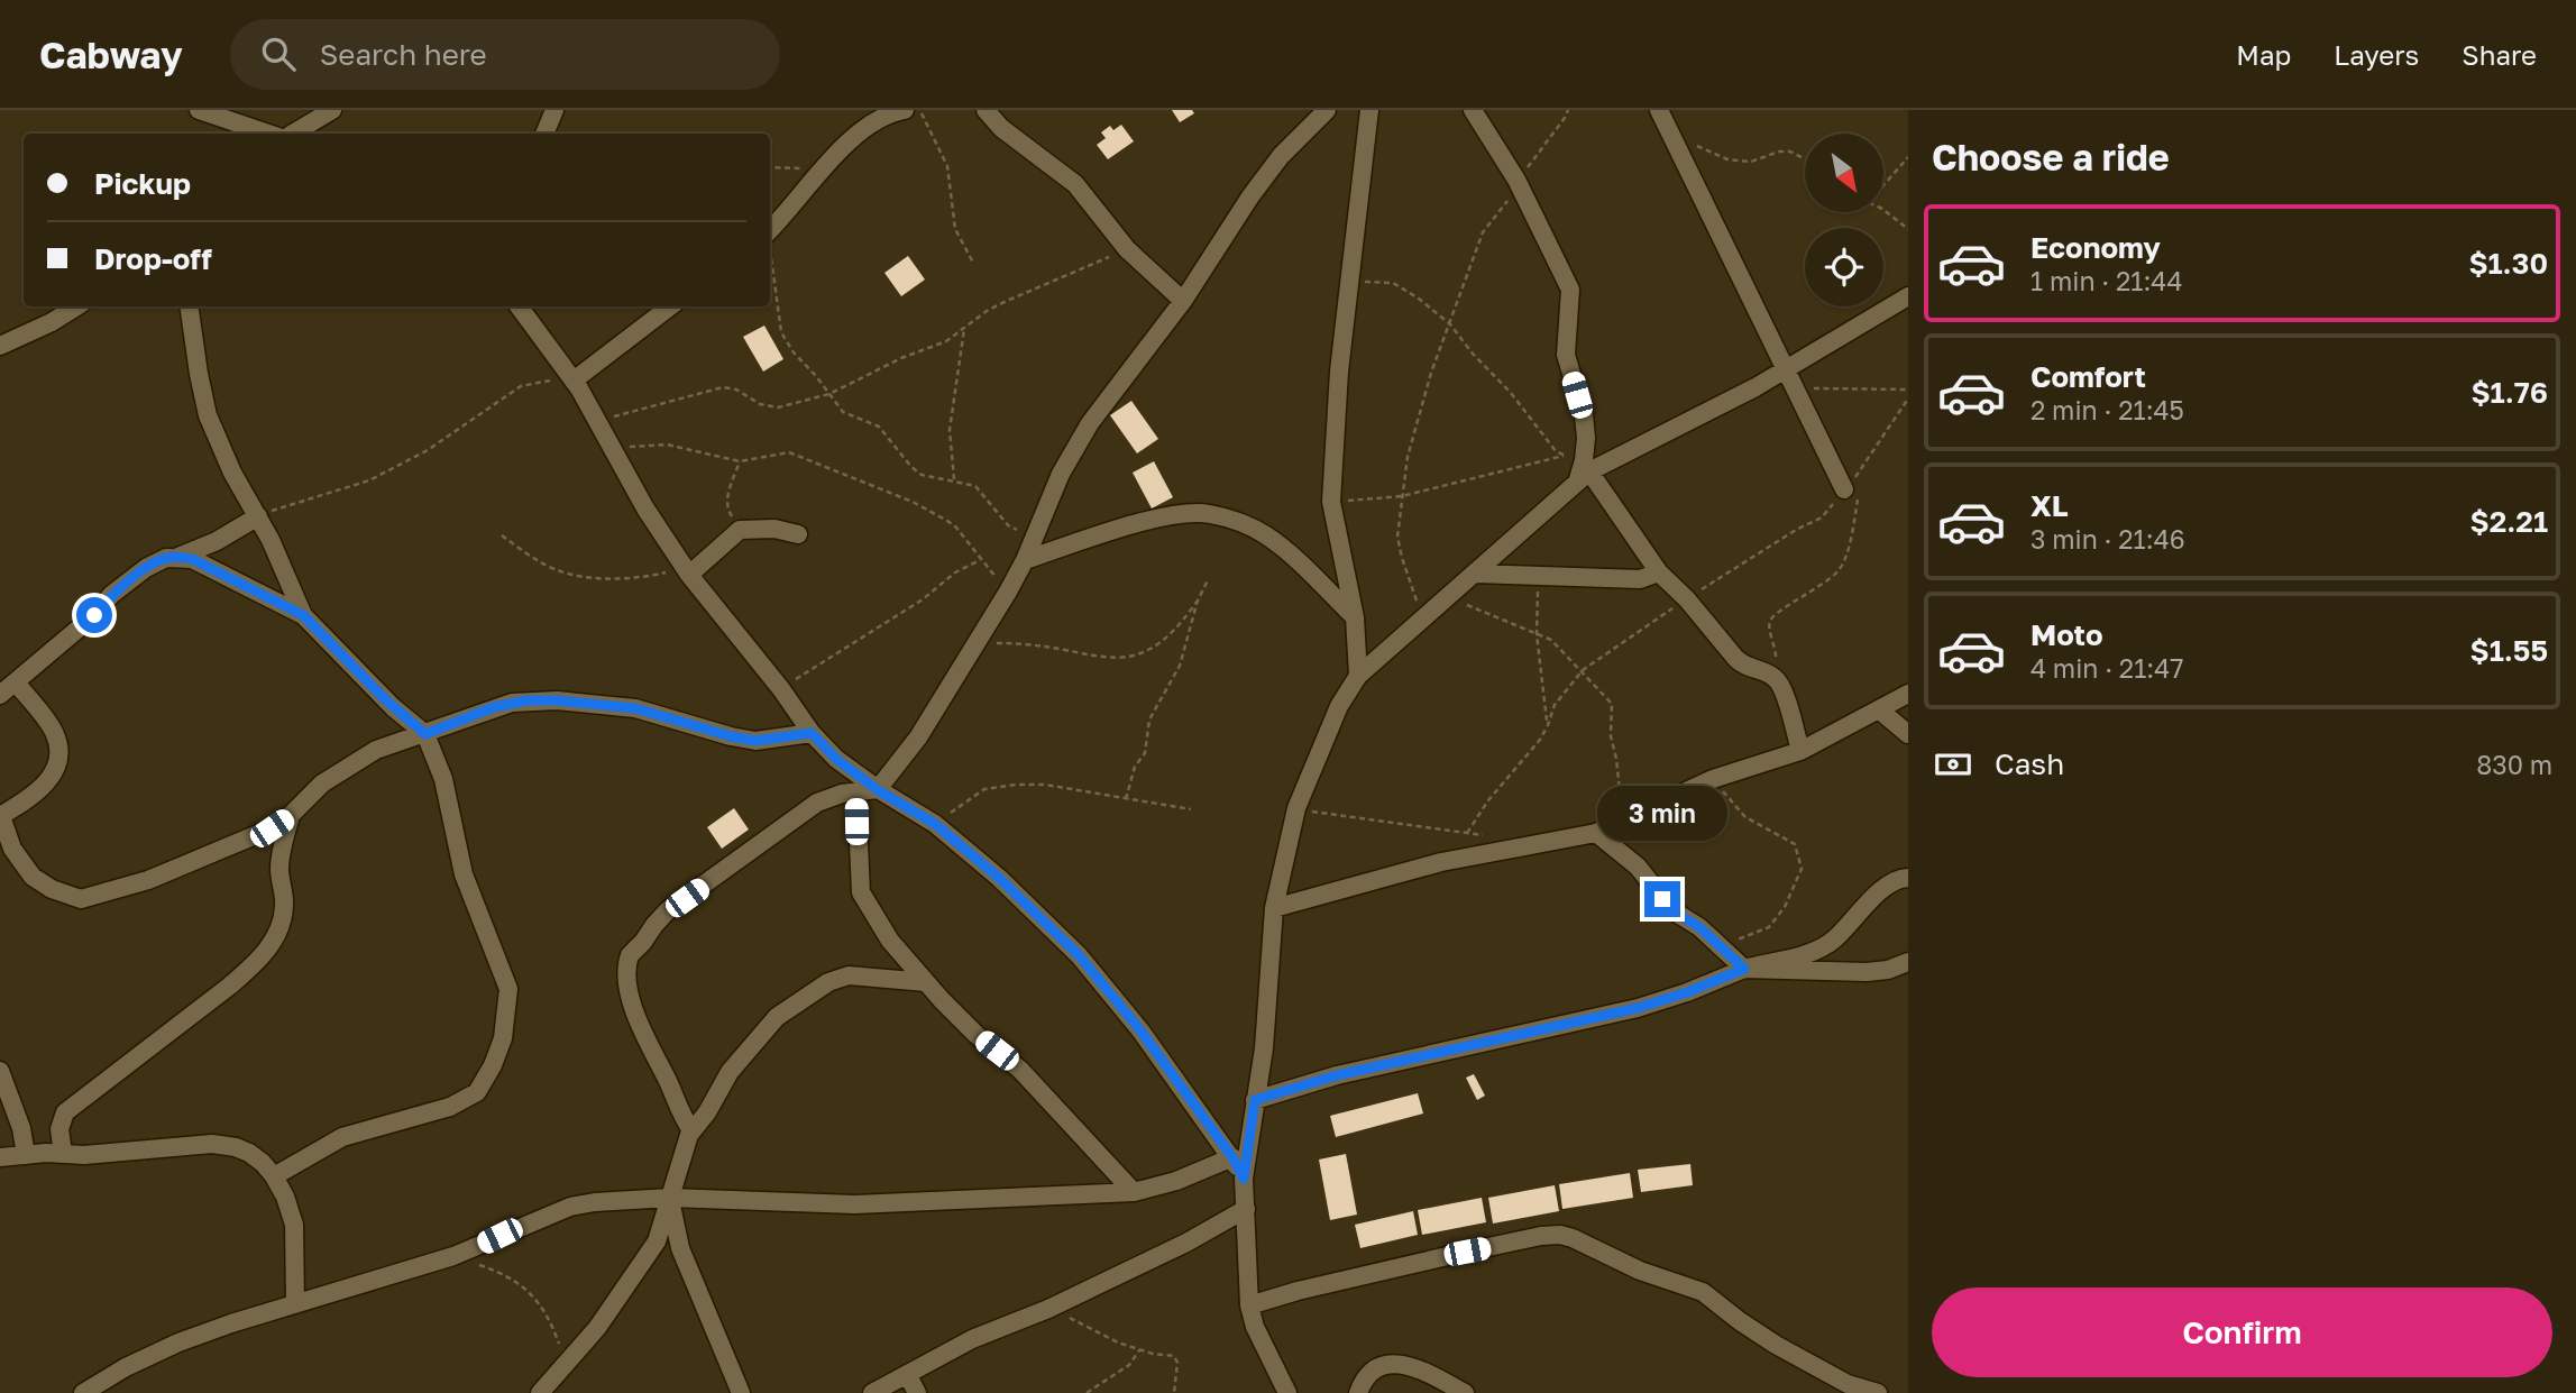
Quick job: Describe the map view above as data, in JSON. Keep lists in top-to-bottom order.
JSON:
{
  "north": "bottom right",
  "page": {
    "header": "Cabway",
    "search": "Search here",
    "nav": ["Map", "Layers", "Share"],
    "heading": "Choose a ride",
    "banner": ["Pickup", "Drop-off"],
    "list": [
      {
        "name": "Economy",
        "note": "1 min · 21:44",
        "value": "$1.30"
      },
      {
        "name": "Comfort",
        "note": "2 min · 21:45",
        "value": "$1.76"
      },
      {
        "name": "XL",
        "note": "3 min · 21:46",
        "value": "$2.21"
      },
      {
        "name": "Moto",
        "note": "4 min · 21:47",
        "value": "$1.55"
      }
    ],
    "pay": ["Cash", "830 m"],
    "bubble": "3 min",
    "buttons": "Confirm"
  }
}
